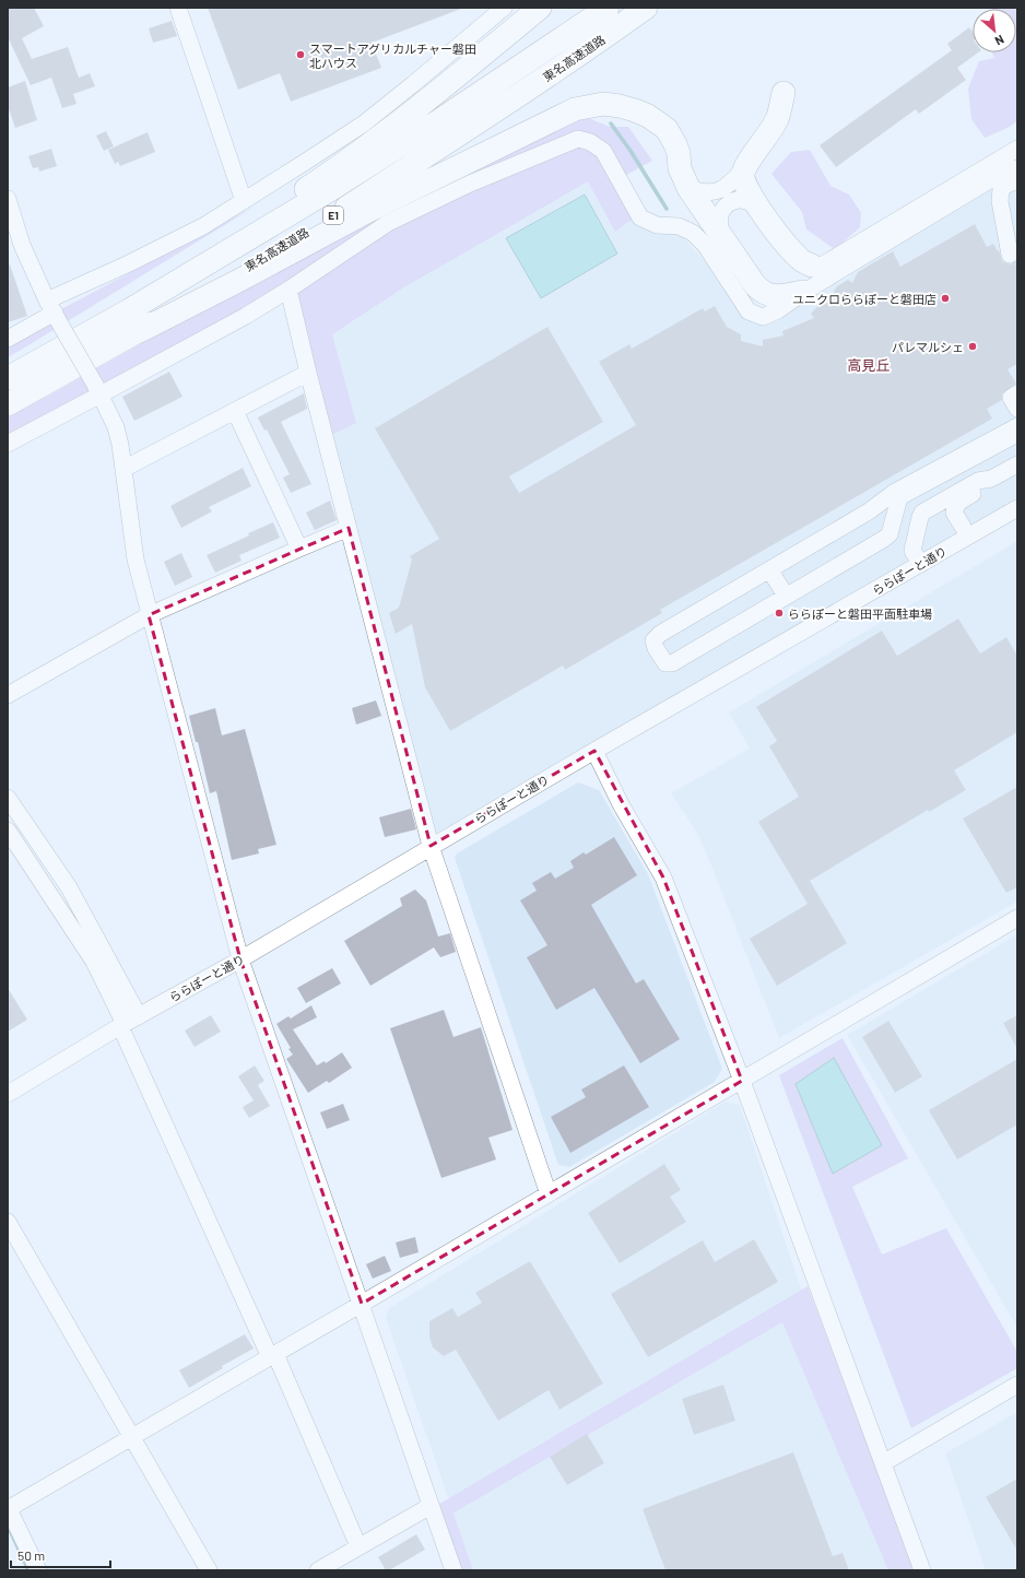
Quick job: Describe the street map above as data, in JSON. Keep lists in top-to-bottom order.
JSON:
{
  "streets": {
    "highway": ["東名高速道路", "E1"],
    "street": ["ららぽーと通り"]
  },
  "districts": ["高見丘"],
  "places": [
    "スマートアグリカルチャー磐田 北ハウス",
    "ユニクロららぽーと磐田店",
    "パレマルシェ",
    "ららぽーと磐田平面駐車場"
  ],
  "scale_bar": "50 m",
  "north": "bottom right"
}
